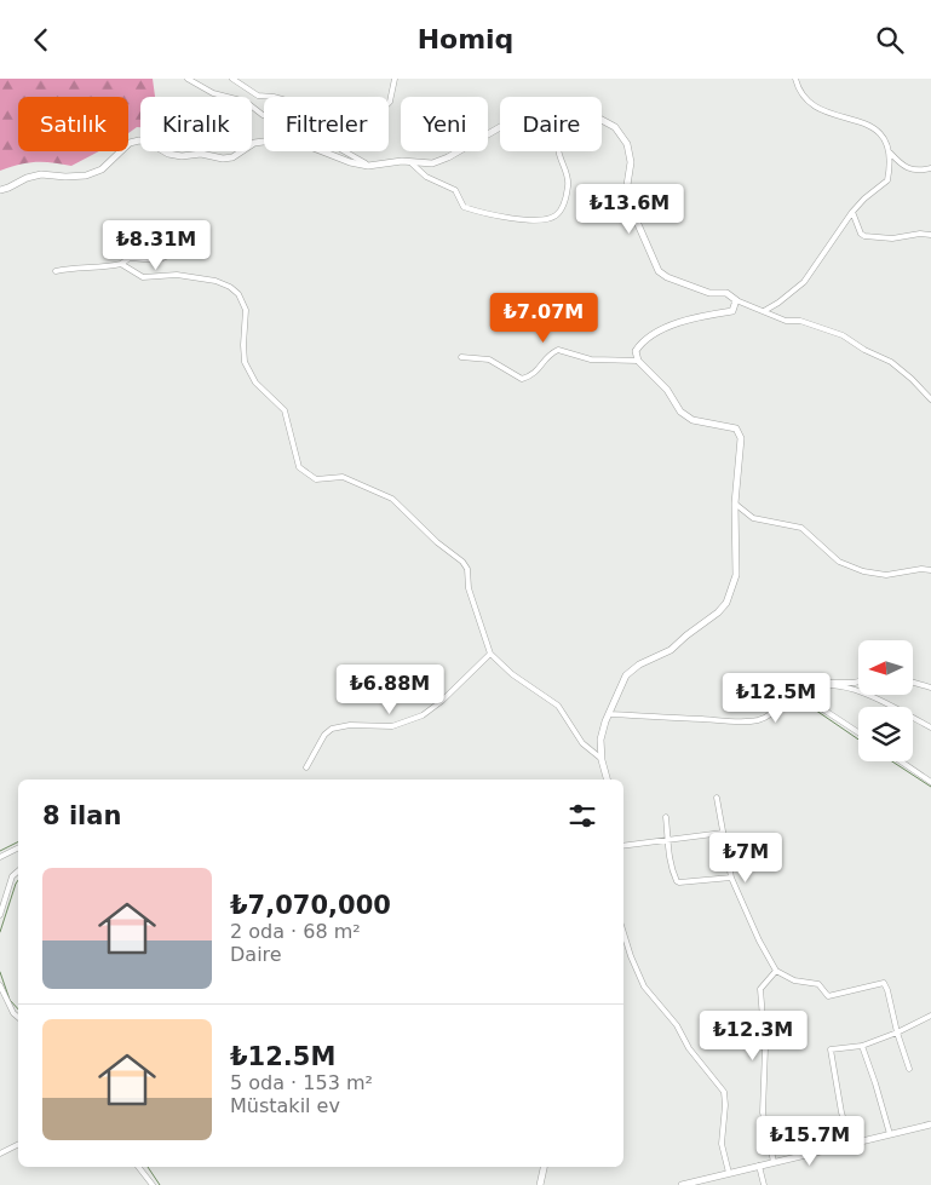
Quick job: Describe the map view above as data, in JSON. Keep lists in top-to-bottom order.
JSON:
{
  "north": "left",
  "page": {
    "header": "Homiq",
    "chip": [
      "Satılık",
      "Kiralık",
      "Filtreler",
      "Yeni",
      "Daire"
    ],
    "price": [
      "₺13.6M",
      "₺8.31M",
      "₺7.07M",
      "₺6.88M",
      "₺12.5M",
      "₺7M",
      "₺12.3M",
      "₺15.7M"
    ],
    "heading": "8 ilan",
    "list": [
      {
        "name": "₺7,070,000",
        "note": "2 oda · 68 m² · Daire"
      },
      {
        "name": "₺12.5M",
        "note": "5 oda · 153 m² · Müstakil ev"
      }
    ]
  }
}
